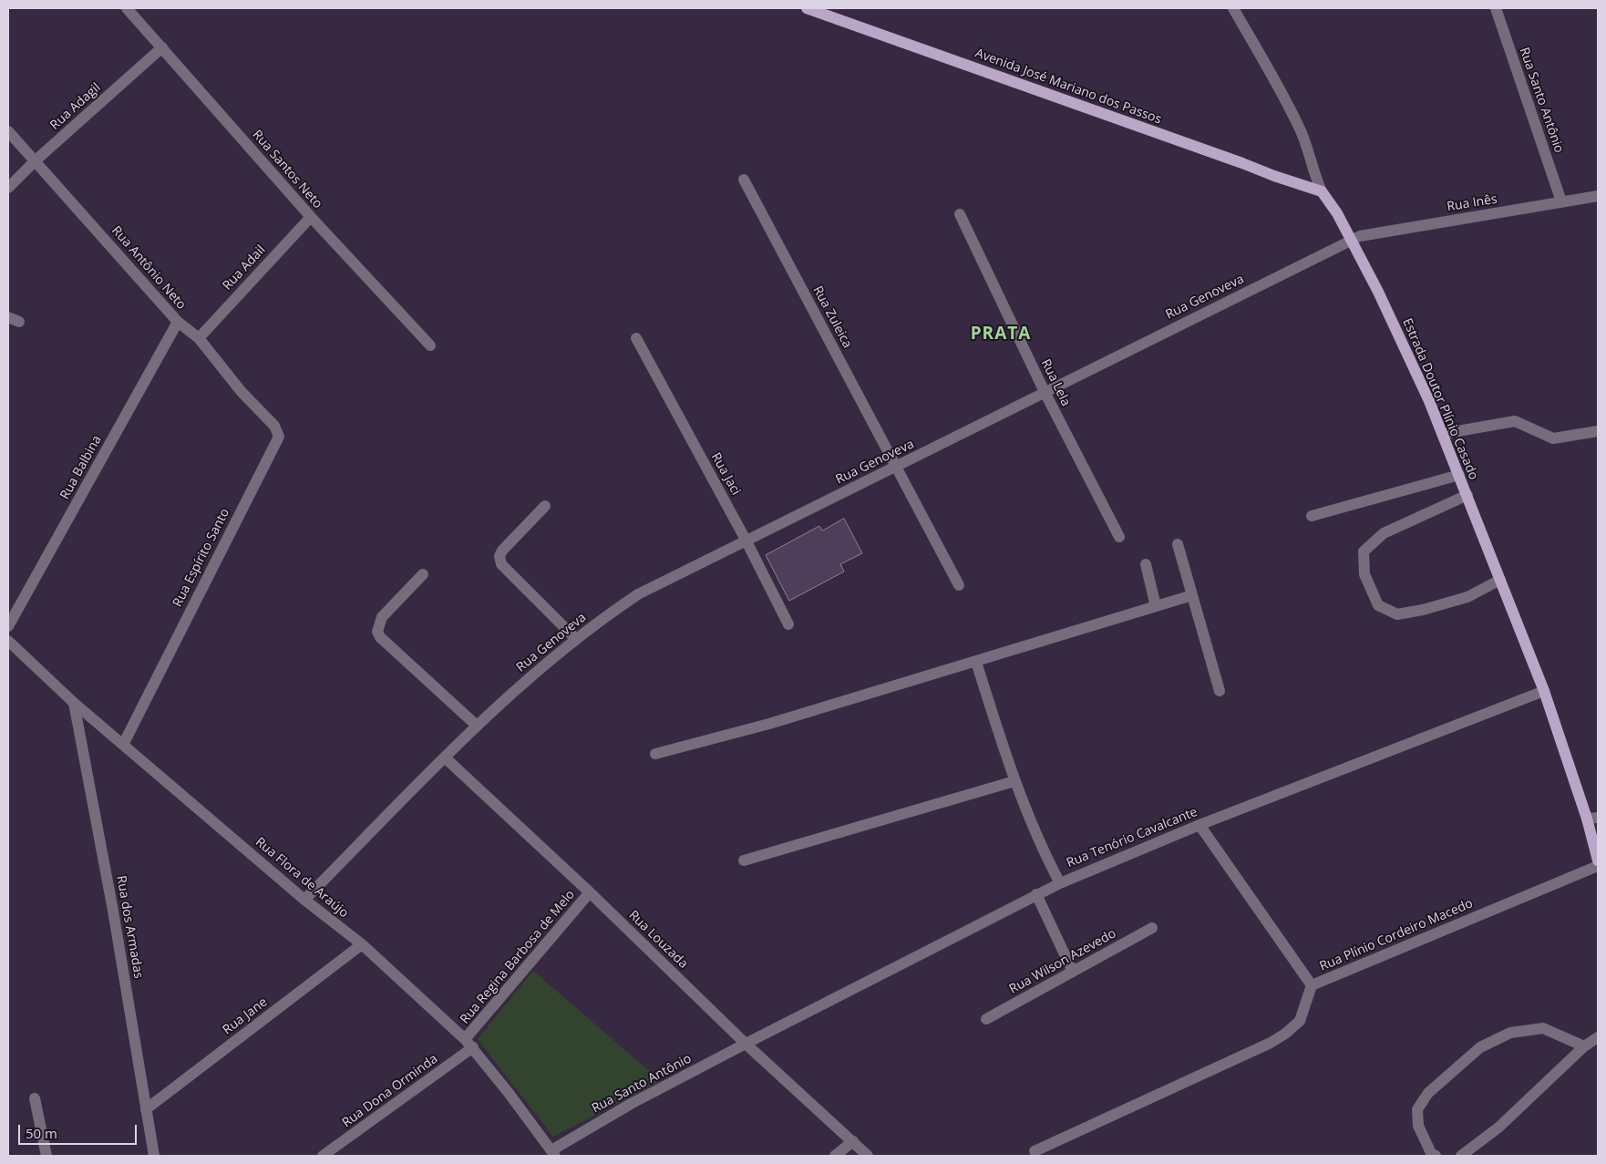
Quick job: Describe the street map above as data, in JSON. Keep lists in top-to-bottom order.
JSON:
{
  "streets": {
    "main road": ["Avenida José Mariano dos Passos", "Estrada Doutor Plínio Casado"],
    "street": [
      "Rua Santo Antônio",
      "Rua Adagil",
      "Rua Santos Neto",
      "Rua Inês",
      "Rua Antônio Neto",
      "Rua Adail",
      "Rua Genoveva",
      "Rua Zuleica",
      "Rua Lela",
      "Rua Balbina",
      "Rua Jaci",
      "Rua Espírito Santo",
      "Rua Tenório Cavalcante",
      "Rua Flora de Araújo",
      "Rua dos Armadas",
      "Rua Plínio Cordeiro Macedo",
      "Rua Louzada",
      "Rua Regina Barbosa de Melo",
      "Rua Wilson Azevedo",
      "Rua Jane",
      "Rua Dona Orminda"
    ]
  },
  "crossings": [
    ["Avenida José Mariano dos Passos", "Estrada Doutor Plínio Casado"],
    ["Rua Santo Antônio", "Rua Inês"],
    ["Rua Santo Antônio", "Rua Tenório Cavalcante"],
    ["Rua Santo Antônio", "Rua Flora de Araújo"],
    ["Rua Santo Antônio", "Rua Louzada"],
    ["Rua Adagil", "Rua Santos Neto"],
    ["Rua Adagil", "Rua Antônio Neto"],
    ["Rua Santos Neto", "Rua Adail"],
    ["Rua Inês", "Rua Genoveva"],
    ["Rua Inês", "Estrada Doutor Plínio Casado"],
    ["Rua Antônio Neto", "Rua Adail"],
    ["Rua Antônio Neto", "Rua Balbina"],
    ["Rua Antônio Neto", "Rua Espírito Santo"],
    ["Rua Genoveva", "Rua Zuleica"],
    ["Rua Genoveva", "Rua Lela"],
    ["Rua Genoveva", "Estrada Doutor Plínio Casado"],
    ["Rua Genoveva", "Rua Jaci"],
    ["Rua Genoveva", "Rua Flora de Araújo"],
    ["Rua Genoveva", "Rua Louzada"],
    ["Estrada Doutor Plínio Casado", "Rua Tenório Cavalcante"],
    ["Rua Espírito Santo", "Rua Flora de Araújo"],
    ["Rua Tenório Cavalcante", "Rua Louzada"],
    ["Rua Flora de Araújo", "Rua dos Armadas"],
    ["Rua Flora de Araújo", "Rua Regina Barbosa de Melo"],
    ["Rua Flora de Araújo", "Rua Jane"],
    ["Rua Flora de Araújo", "Rua Dona Orminda"],
    ["Rua dos Armadas", "Rua Jane"],
    ["Rua Louzada", "Rua Regina Barbosa de Melo"],
    ["Rua Regina Barbosa de Melo", "Rua Dona Orminda"]
  ],
  "districts": ["PRATA"],
  "scale_bar": "50 m"
}
